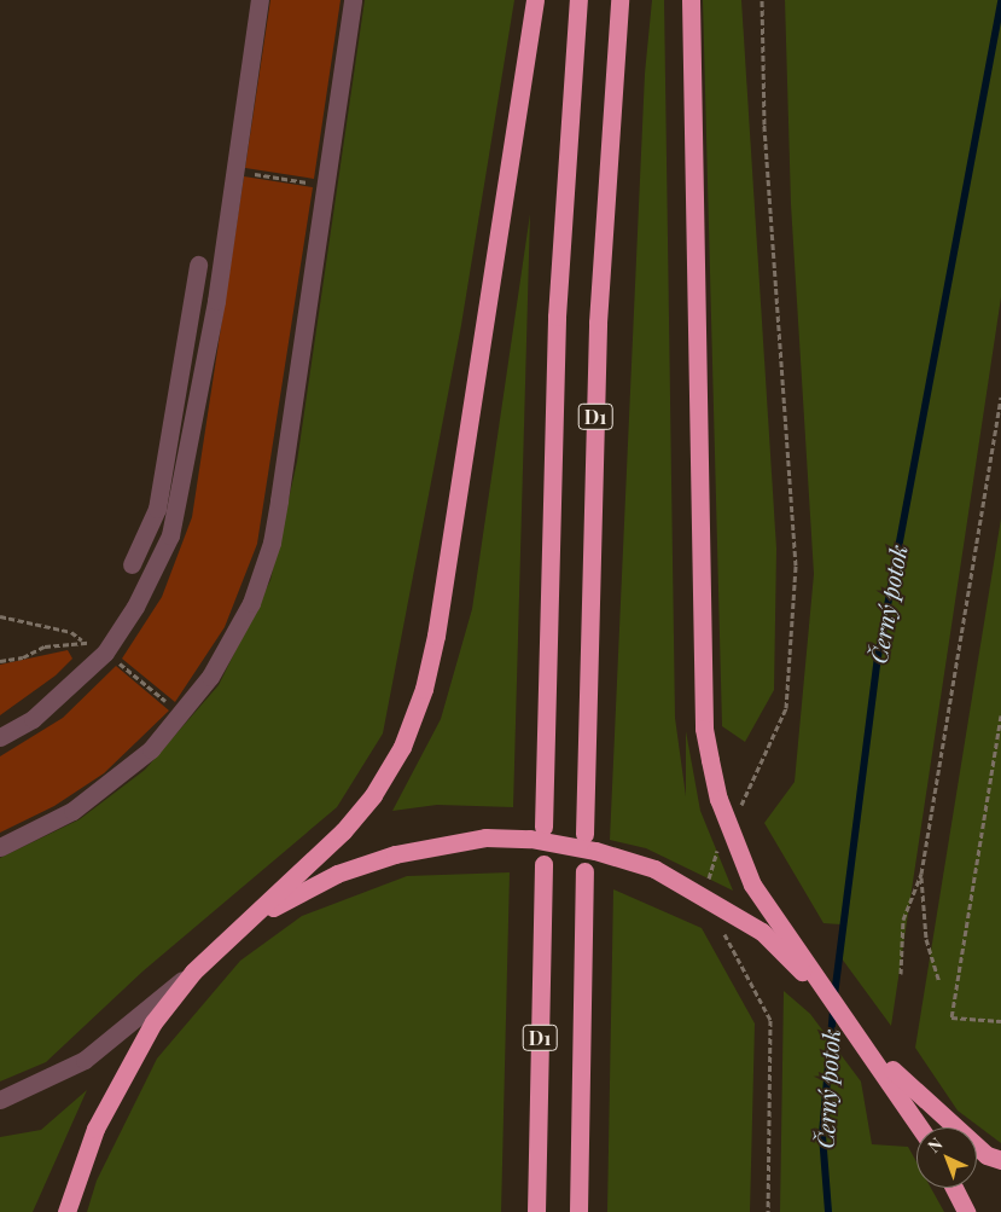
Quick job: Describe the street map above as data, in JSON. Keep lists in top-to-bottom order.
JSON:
{
  "streets": {
    "highway": ["D1"]
  },
  "water": ["Černý potok"],
  "north": "top left"
}
